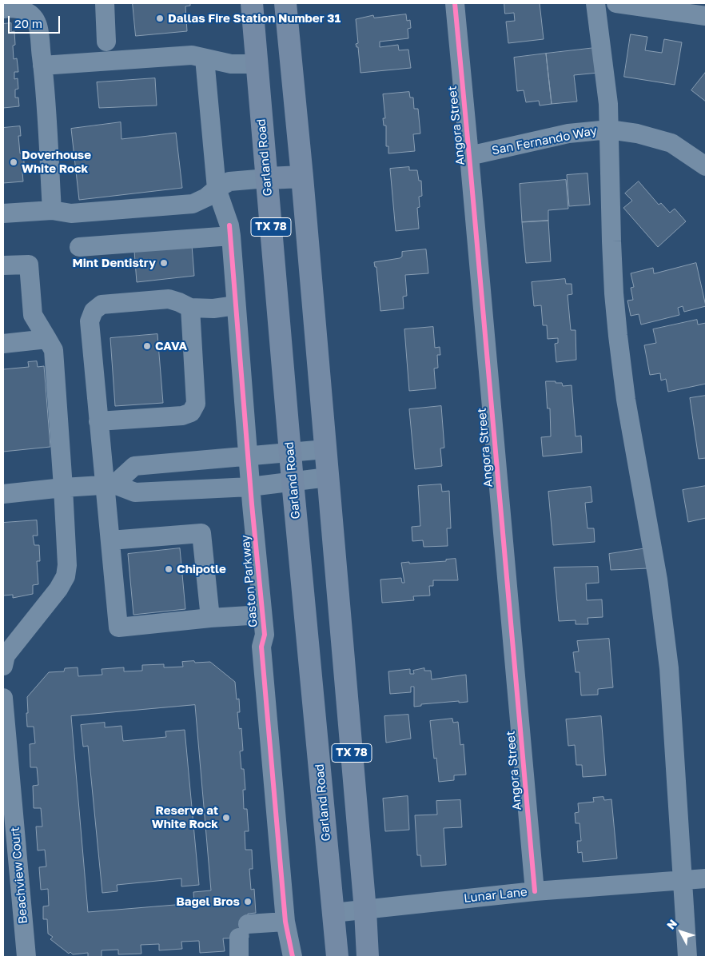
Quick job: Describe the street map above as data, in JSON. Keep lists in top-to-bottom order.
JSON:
{
  "streets": {
    "main road": ["Garland Road", "TX 78"],
    "street": [
      "Angora Street",
      "San Fernando Way",
      "Gaston Parkway",
      "Beachview Court",
      "Lunar Lane"
    ]
  },
  "crossings": [
    ["Angora Street", "San Fernando Way"],
    ["Angora Street", "Lunar Lane"],
    ["Garland Road", "Lunar Lane"],
    ["TX 78", "Lunar Lane"]
  ],
  "places": [
    "Dallas Fire Station Number 31",
    "Doverhouse White Rock",
    "Mint Dentistry",
    "CAVA",
    "Chipotle",
    "Reserve at White Rock",
    "Bagel Bros"
  ],
  "scale_bar": "20 m",
  "north": "top left"
}
